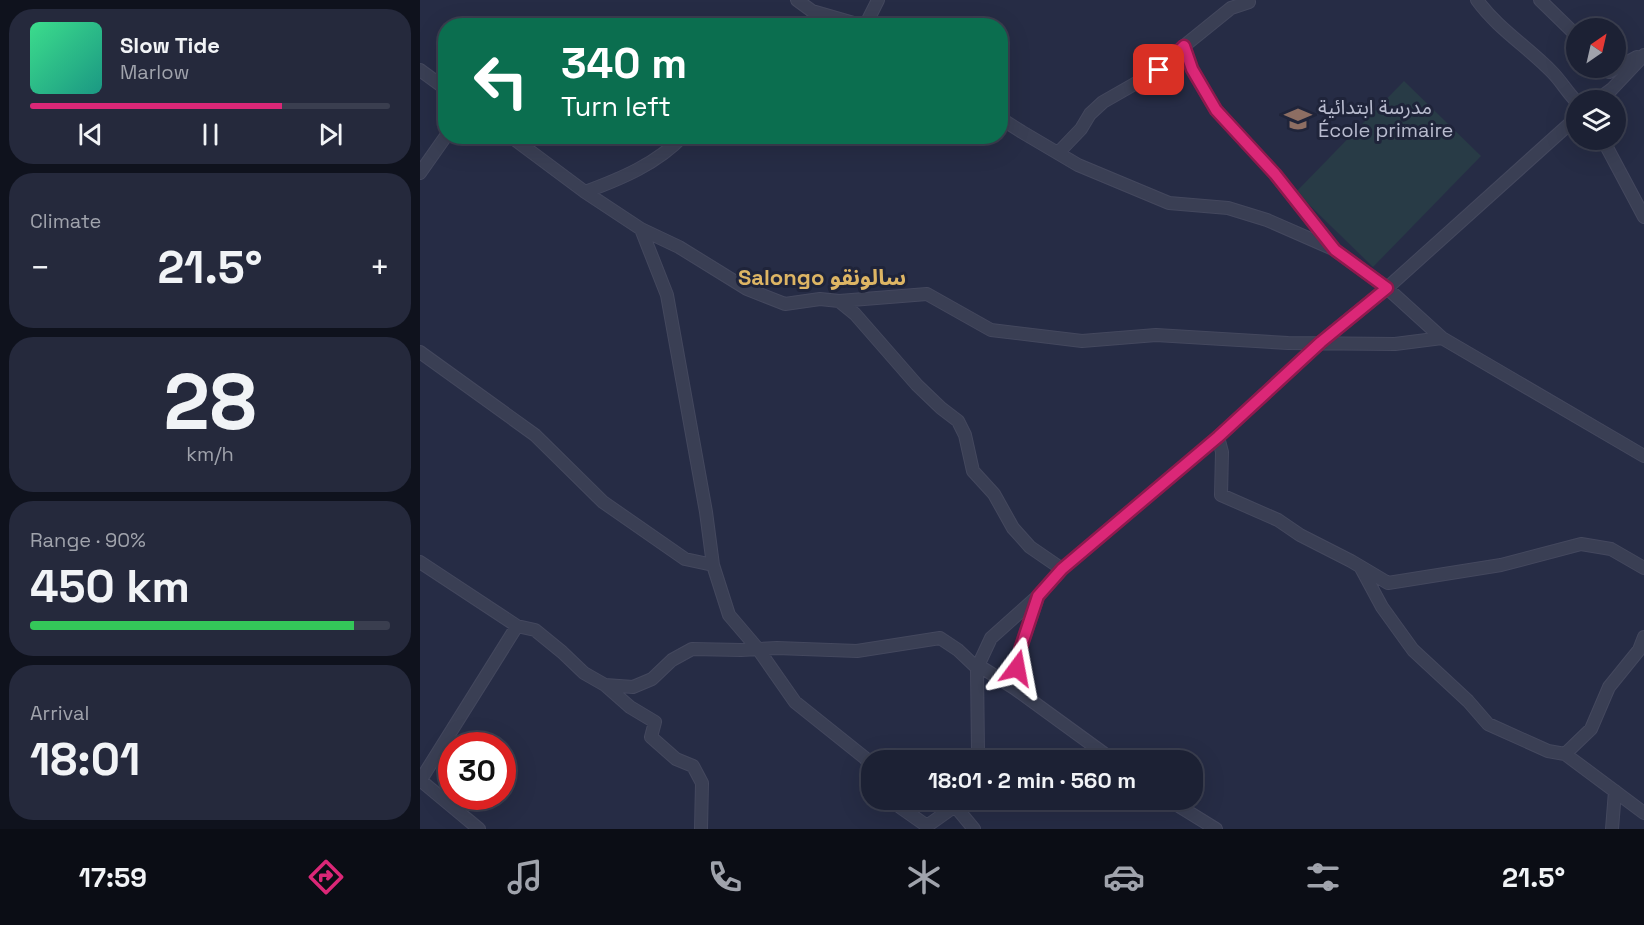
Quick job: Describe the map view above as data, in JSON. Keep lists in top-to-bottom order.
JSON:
{
  "districts": ["Salongo سالونقو"],
  "places": {
    "school or university": ["مدرسة ابتدائية École primaire"]
  },
  "north": "top right",
  "page": {
    "turn": ["340 m", "Turn left"],
    "song": ["Slow Tide", "Marlow"],
    "tile": [
      "Climate",
      ["28", "km/h"],
      ["Range · 90%", "450 km"],
      ["Arrival", "18:01"]
    ],
    "heat": ["−", "21.5°", "+"],
    "limit": "30",
    "trip": "18:01 · 2 min · 560 m",
    "tabs": ["17:59", "21.5°"]
  }
}
